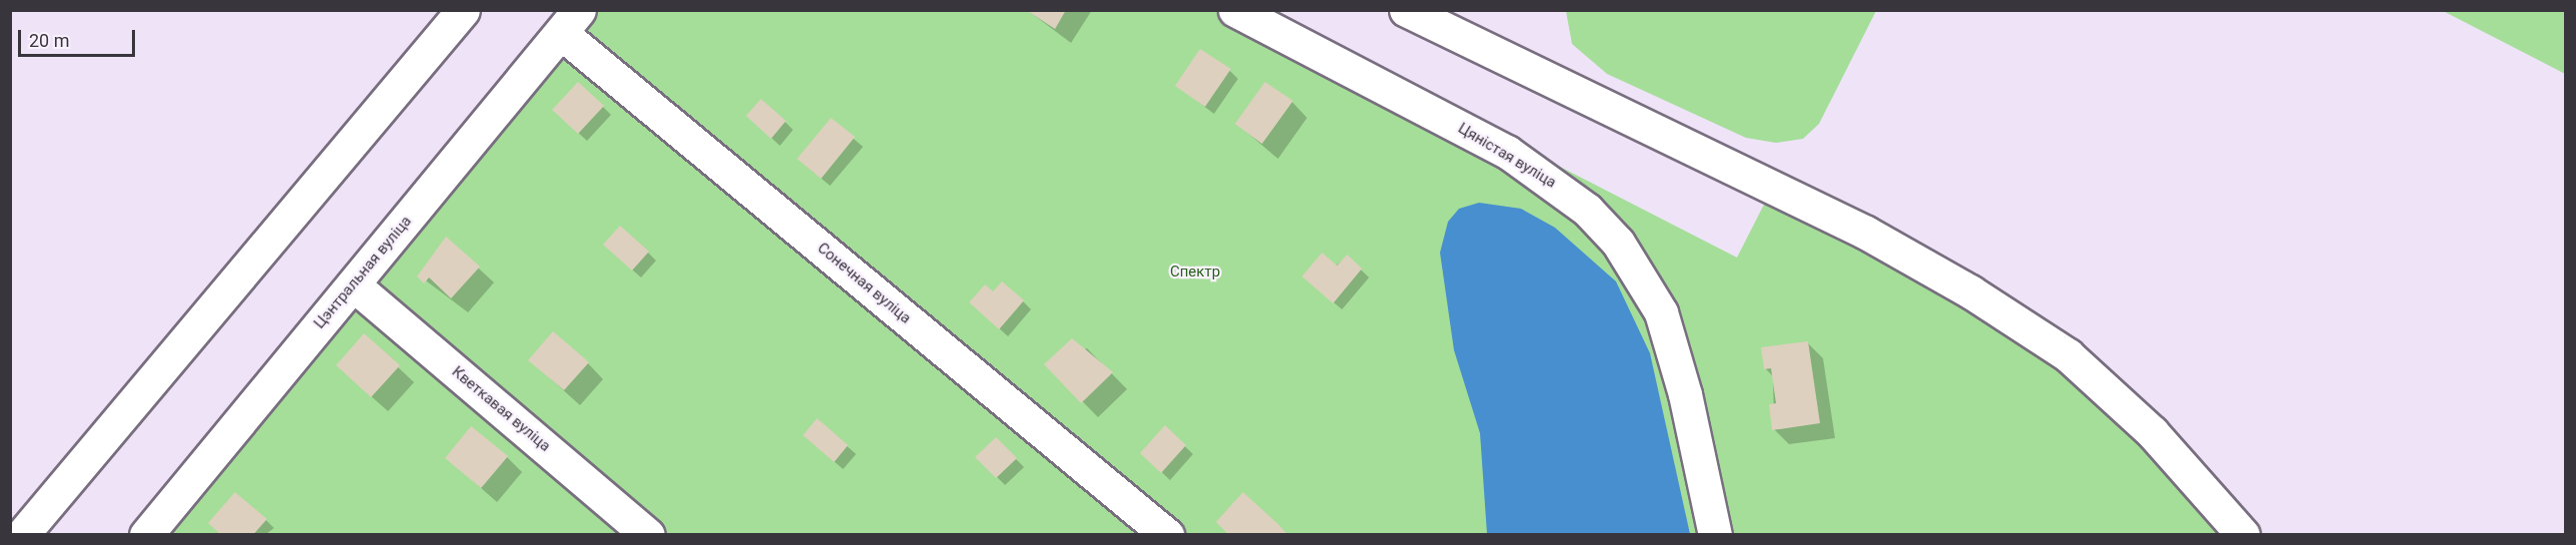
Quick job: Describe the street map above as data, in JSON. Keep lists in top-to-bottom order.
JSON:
{
  "streets": {
    "street": [
      "Цяністая вуліца",
      "Цэнтральная вуліца",
      "Сонечная вуліца",
      "Кветкавая вуліца"
    ]
  },
  "crossings": [
    ["Цэнтральная вуліца", "Сонечная вуліца"],
    ["Цэнтральная вуліца", "Кветкавая вуліца"]
  ],
  "parks": ["Спектр"],
  "scale_bar": "20 m"
}
